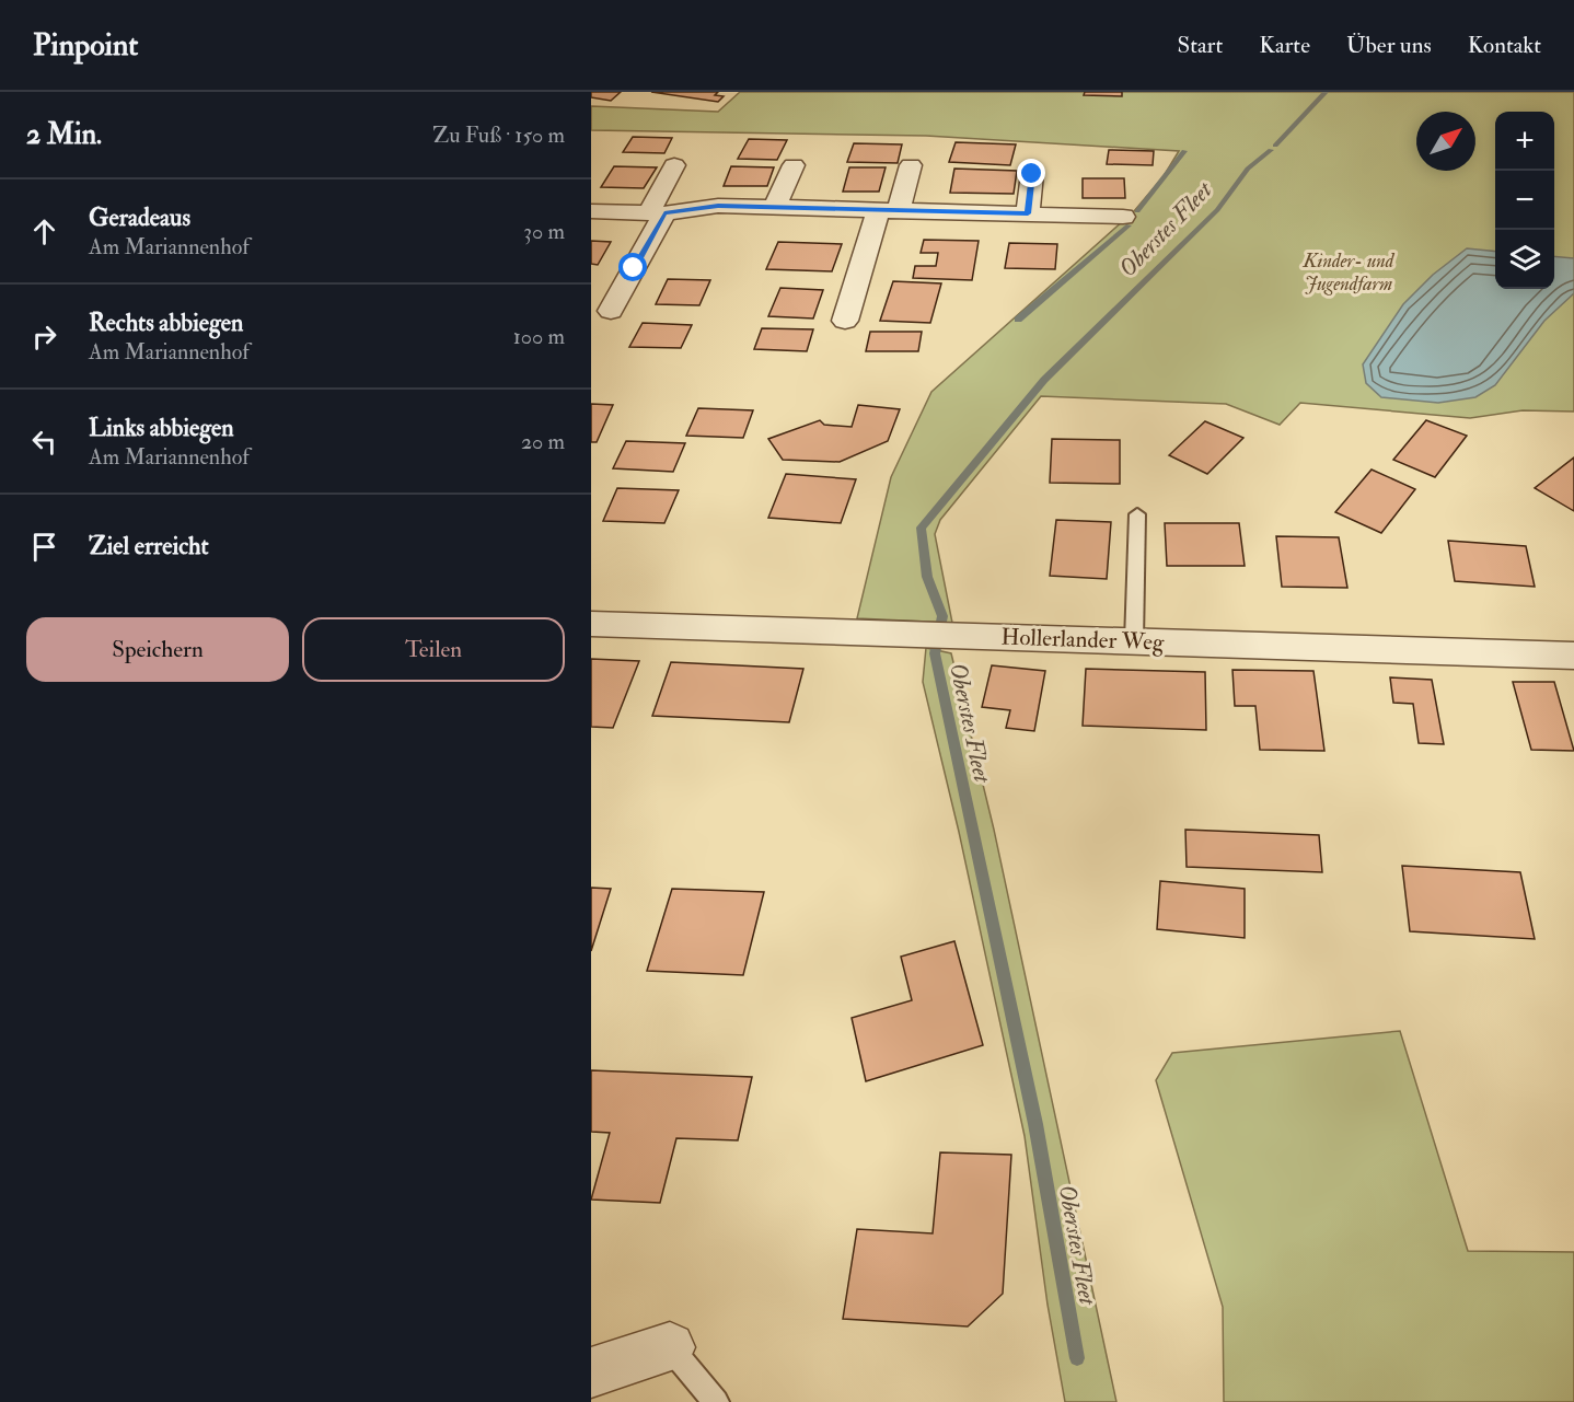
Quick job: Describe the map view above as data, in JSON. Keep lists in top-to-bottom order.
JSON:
{
  "streets": {
    "street": ["Hollerlander Weg"]
  },
  "water": ["Oberstes Fleet"],
  "parks": ["Kinder- und Jugendfarm"],
  "north": "top right",
  "page": {
    "header": "Pinpoint",
    "nav": [
      "Start",
      "Karte",
      "Über uns",
      "Kontakt"
    ],
    "heading": ["2 Min.", "Zu Fuß · 150 m"],
    "map_buttons": ["+", "−"],
    "list": [
      ["Geradeaus", "Am Mariannenhof", "30 m"],
      ["Rechts abbiegen", "Am Mariannenhof", "100 m"],
      ["Links abbiegen", "Am Mariannenhof", "20 m"],
      "Ziel erreicht"
    ],
    "buttons": ["Speichern", "Teilen"]
  }
}
